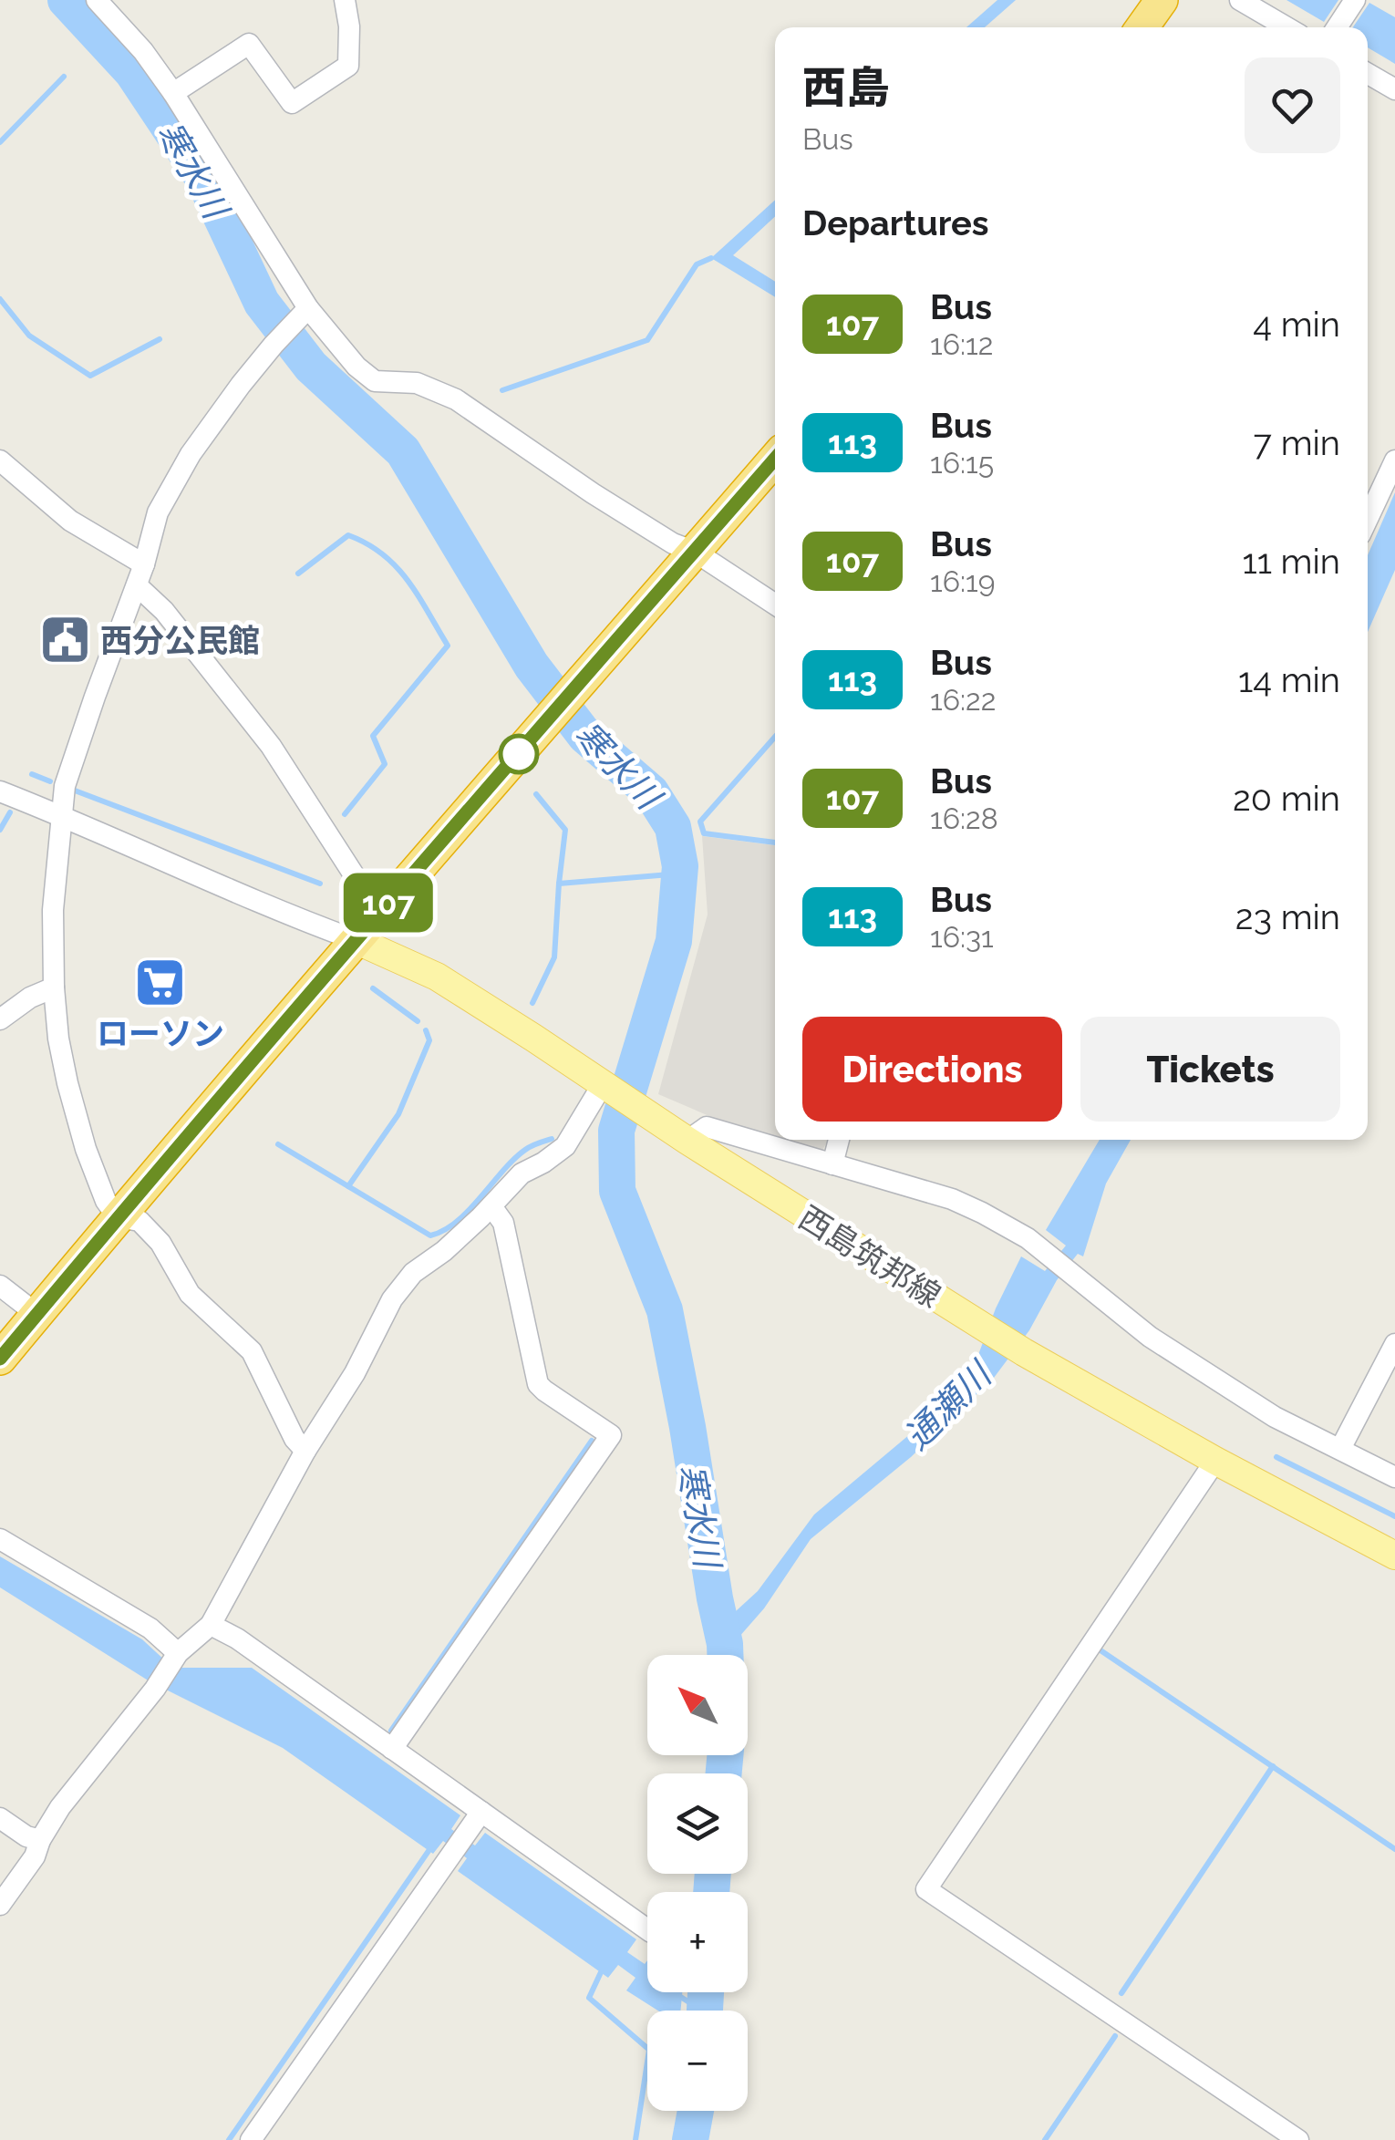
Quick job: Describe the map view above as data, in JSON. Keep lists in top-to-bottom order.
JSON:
{
  "streets": {
    "main road": ["西島筑邦線"]
  },
  "water": ["寒水川", "通瀬川"],
  "places": {
    "public building": ["西分公民館"],
    "supermarket": ["ローソン"]
  },
  "lines": ["bus line 107"],
  "north": "top left",
  "page": {
    "on_map": "107",
    "heading": [
      ["西島", "Bus"],
      "Departures"
    ],
    "list": [
      {
        "mark": "107",
        "name": "Bus",
        "note": "16:12",
        "value": "4 min"
      },
      {
        "mark": "113",
        "name": "Bus",
        "note": "16:15",
        "value": "7 min"
      },
      {
        "mark": "107",
        "name": "Bus",
        "note": "16:19",
        "value": "11 min"
      },
      {
        "mark": "113",
        "name": "Bus",
        "note": "16:22",
        "value": "14 min"
      },
      {
        "mark": "107",
        "name": "Bus",
        "note": "16:28",
        "value": "20 min"
      },
      {
        "mark": "113",
        "name": "Bus",
        "note": "16:31",
        "value": "23 min"
      }
    ],
    "buttons": ["Directions", "Tickets"],
    "map_buttons": ["+", "−"]
  }
}
